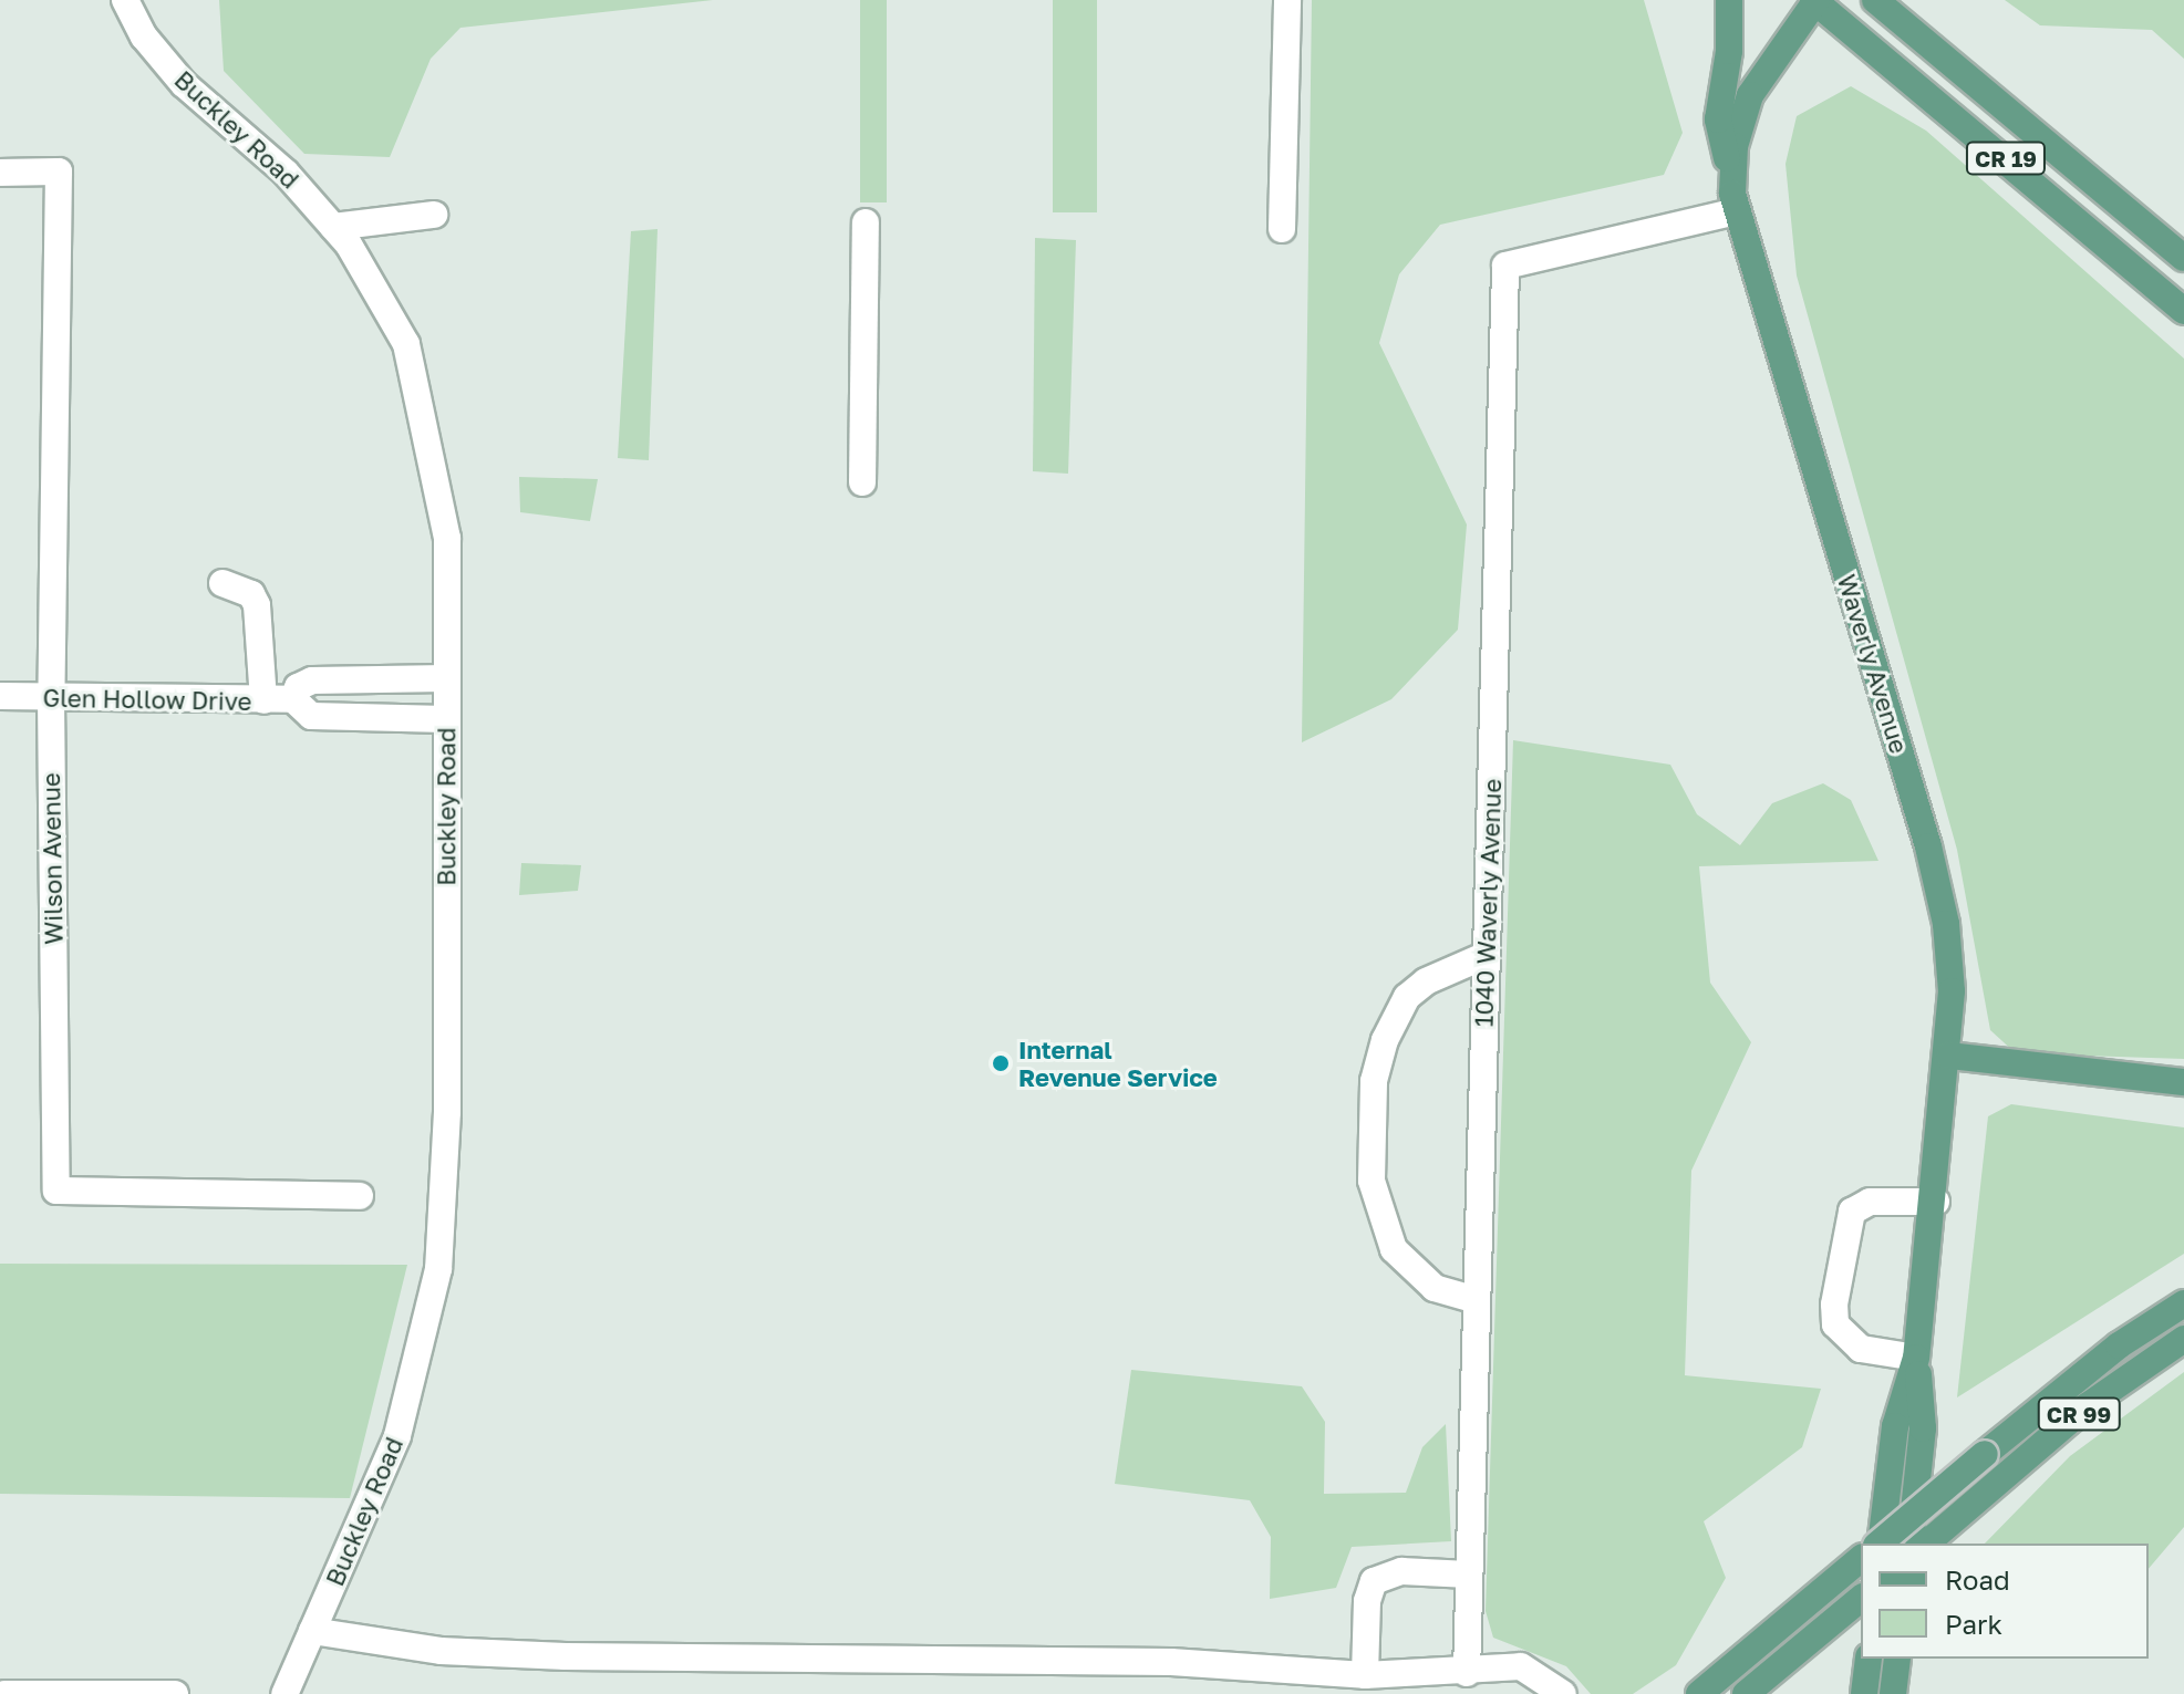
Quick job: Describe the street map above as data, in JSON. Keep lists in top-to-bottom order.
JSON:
{
  "streets": {
    "main road": ["CR 19", "Waverly Avenue", "CR 99"],
    "street": [
      "Buckley Road",
      "Glen Hollow Drive",
      "Wilson Avenue",
      "1040 Waverly Avenue"
    ]
  },
  "crossings": [
    ["Buckley Road", "Glen Hollow Drive"],
    ["CR 19", "Waverly Avenue"],
    ["Waverly Avenue", "1040 Waverly Avenue"],
    ["Glen Hollow Drive", "Wilson Avenue"]
  ],
  "places": ["Internal Revenue Service"],
  "legend": ["Road", "Park"]
}
